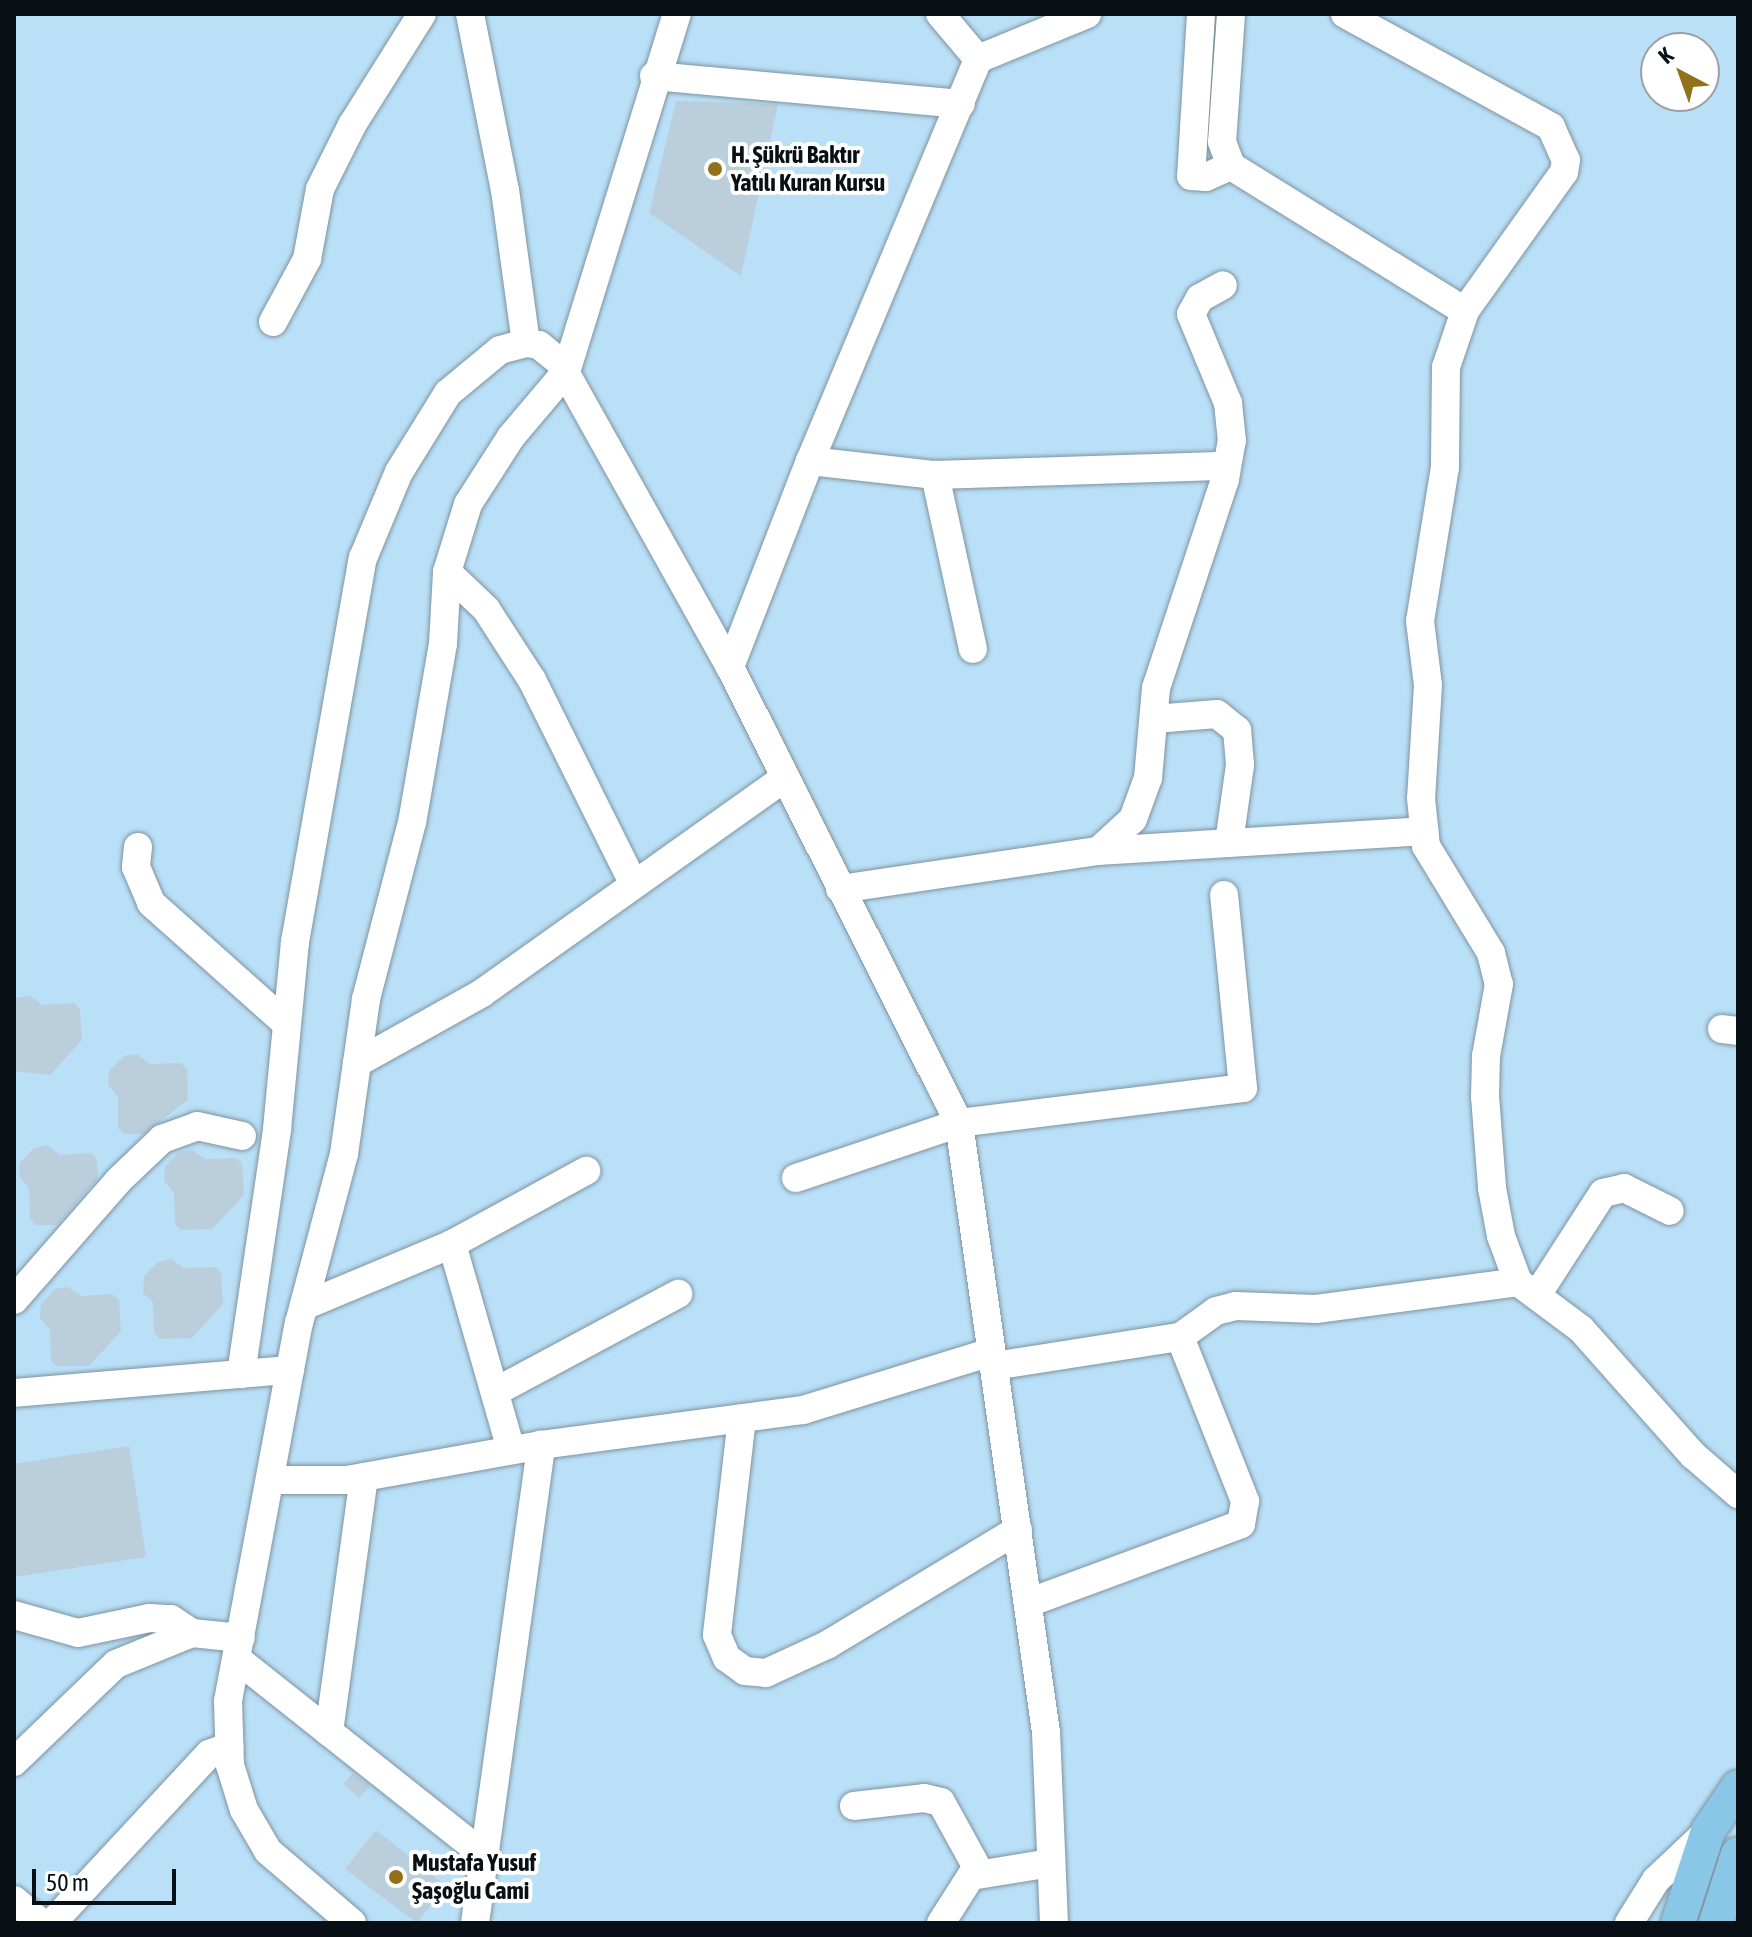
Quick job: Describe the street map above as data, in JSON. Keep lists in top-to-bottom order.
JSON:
{
  "places": ["H. Şükrü Baktır Yatılı Kuran Kursu", "Mustafa Yusuf Şaşoğlu Cami"],
  "scale_bar": "50 m",
  "north": "top left"
}
